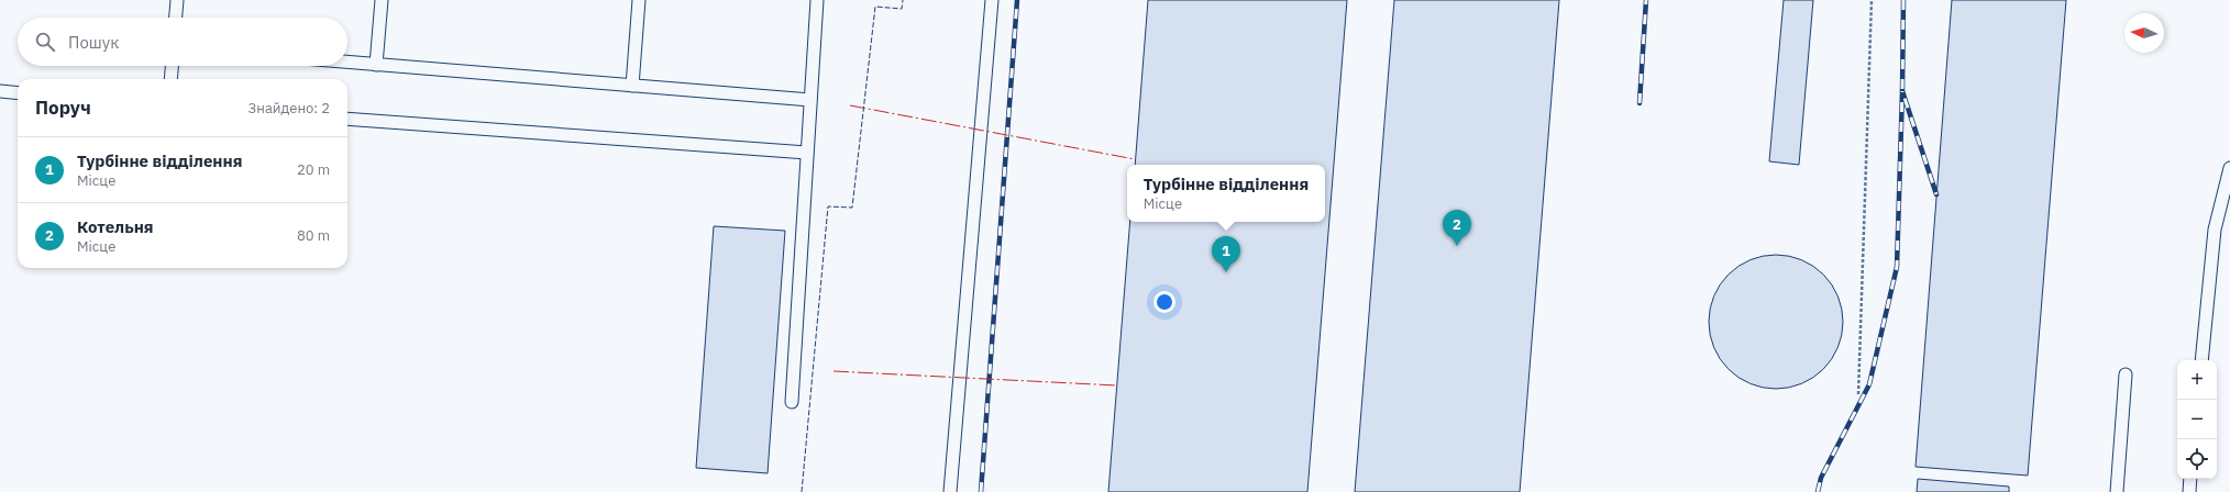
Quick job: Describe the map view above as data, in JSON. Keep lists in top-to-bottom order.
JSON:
{
  "north": "left",
  "page": {
    "search": "Пошук",
    "heading": ["Поруч", "Знайдено: 2"],
    "list": [
      {
        "mark": "1",
        "name": "Турбінне відділення",
        "note": "Місце",
        "value": "20 m"
      },
      {
        "mark": "2",
        "name": "Котельня",
        "note": "Місце",
        "value": "80 m"
      }
    ],
    "popup": ["Турбінне відділення", "Місце"],
    "pins": ["2", "1"],
    "map_buttons": ["+", "−"]
  }
}
